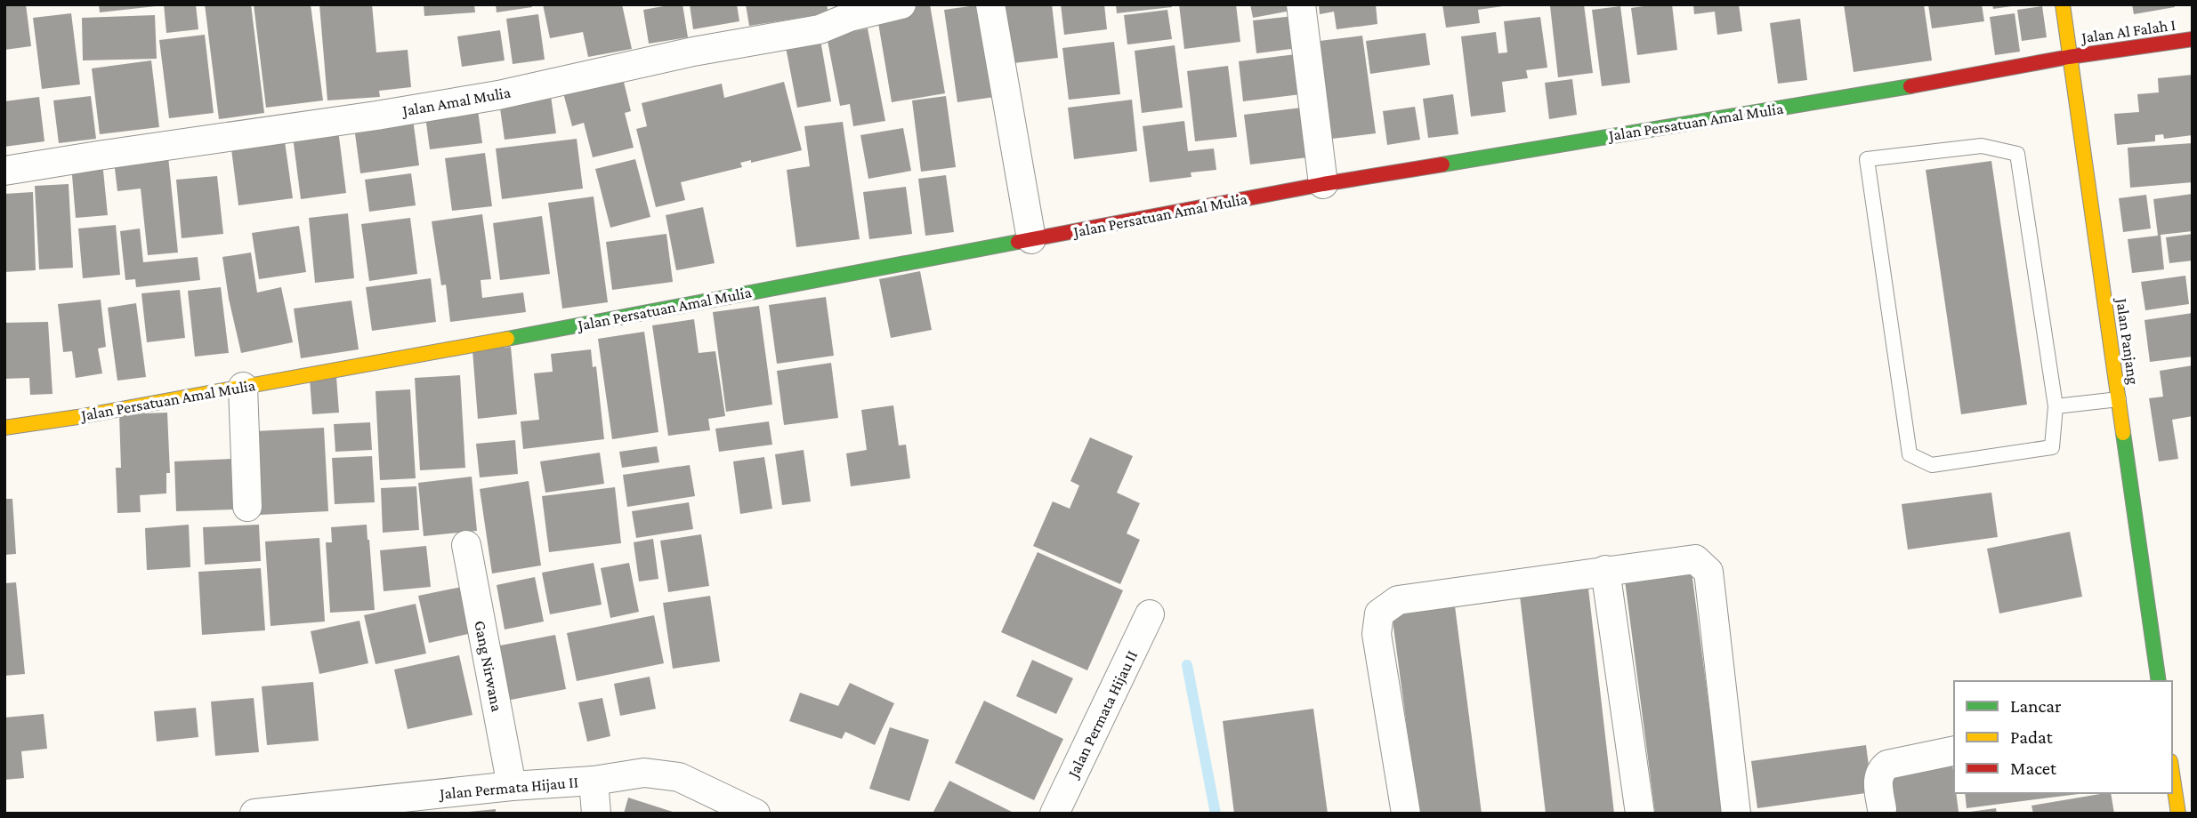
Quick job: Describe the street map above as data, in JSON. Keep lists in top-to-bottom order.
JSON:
{
  "streets": {
    "street": [
      "Jalan Al Falah I",
      "Jalan Amal Mulia",
      "Jalan Persatuan Amal Mulia",
      "Jalan Panjang",
      "Gang Nirwana",
      "Jalan Permata Hijau II"
    ]
  },
  "crossings": [
    ["Jalan Al Falah I", "Jalan Persatuan Amal Mulia"],
    ["Jalan Al Falah I", "Jalan Panjang"],
    ["Jalan Persatuan Amal Mulia", "Jalan Panjang"],
    ["Gang Nirwana", "Jalan Permata Hijau II"]
  ],
  "legend": ["Lancar", "Padat", "Macet"]
}
